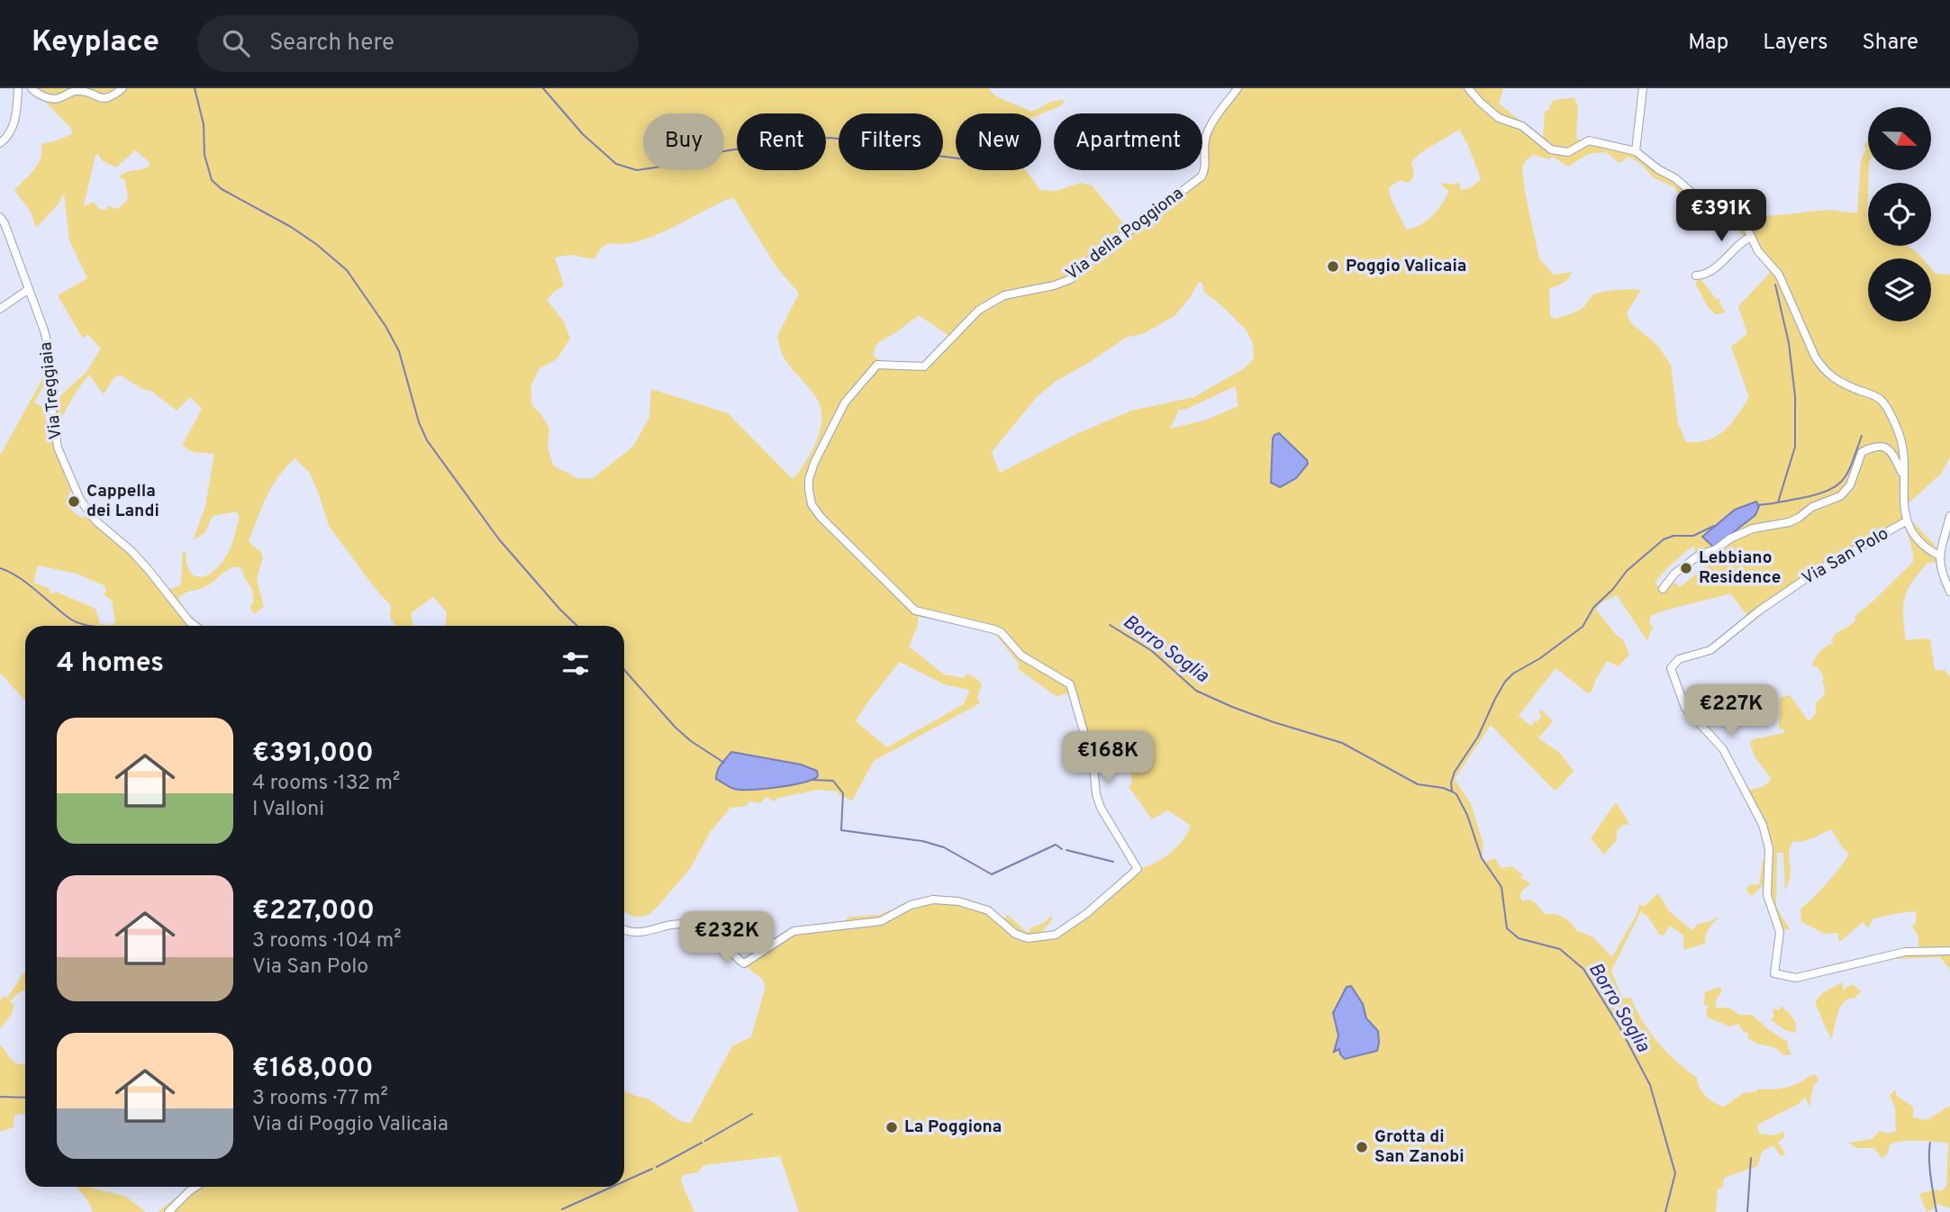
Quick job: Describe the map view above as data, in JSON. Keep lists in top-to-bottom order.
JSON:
{
  "streets": {
    "street": ["Via della Poggiona", "Via Treggiaia", "Via San Polo"]
  },
  "water": ["Borro Soglia"],
  "places": [
    "Poggio Valicaia",
    "Cappella dei Landi",
    "Lebbiano Residence",
    "La Poggiona",
    "Grotta di San Zanobi"
  ],
  "north": "right",
  "page": {
    "header": "Keyplace",
    "search": "Search here",
    "nav": ["Map", "Layers", "Share"],
    "chip": [
      "Buy",
      "Rent",
      "Filters",
      "New",
      "Apartment"
    ],
    "price": [
      "€391K",
      "€227K",
      "€168K",
      "€232K"
    ],
    "heading": "4 homes",
    "list": [
      {
        "name": "€391,000",
        "note": "4 rooms · 132 m² · I Valloni"
      },
      {
        "name": "€227,000",
        "note": "3 rooms · 104 m² · Via San Polo"
      },
      {
        "name": "€168,000",
        "note": "3 rooms · 77 m² · Via di Poggio Valicaia"
      }
    ]
  }
}
